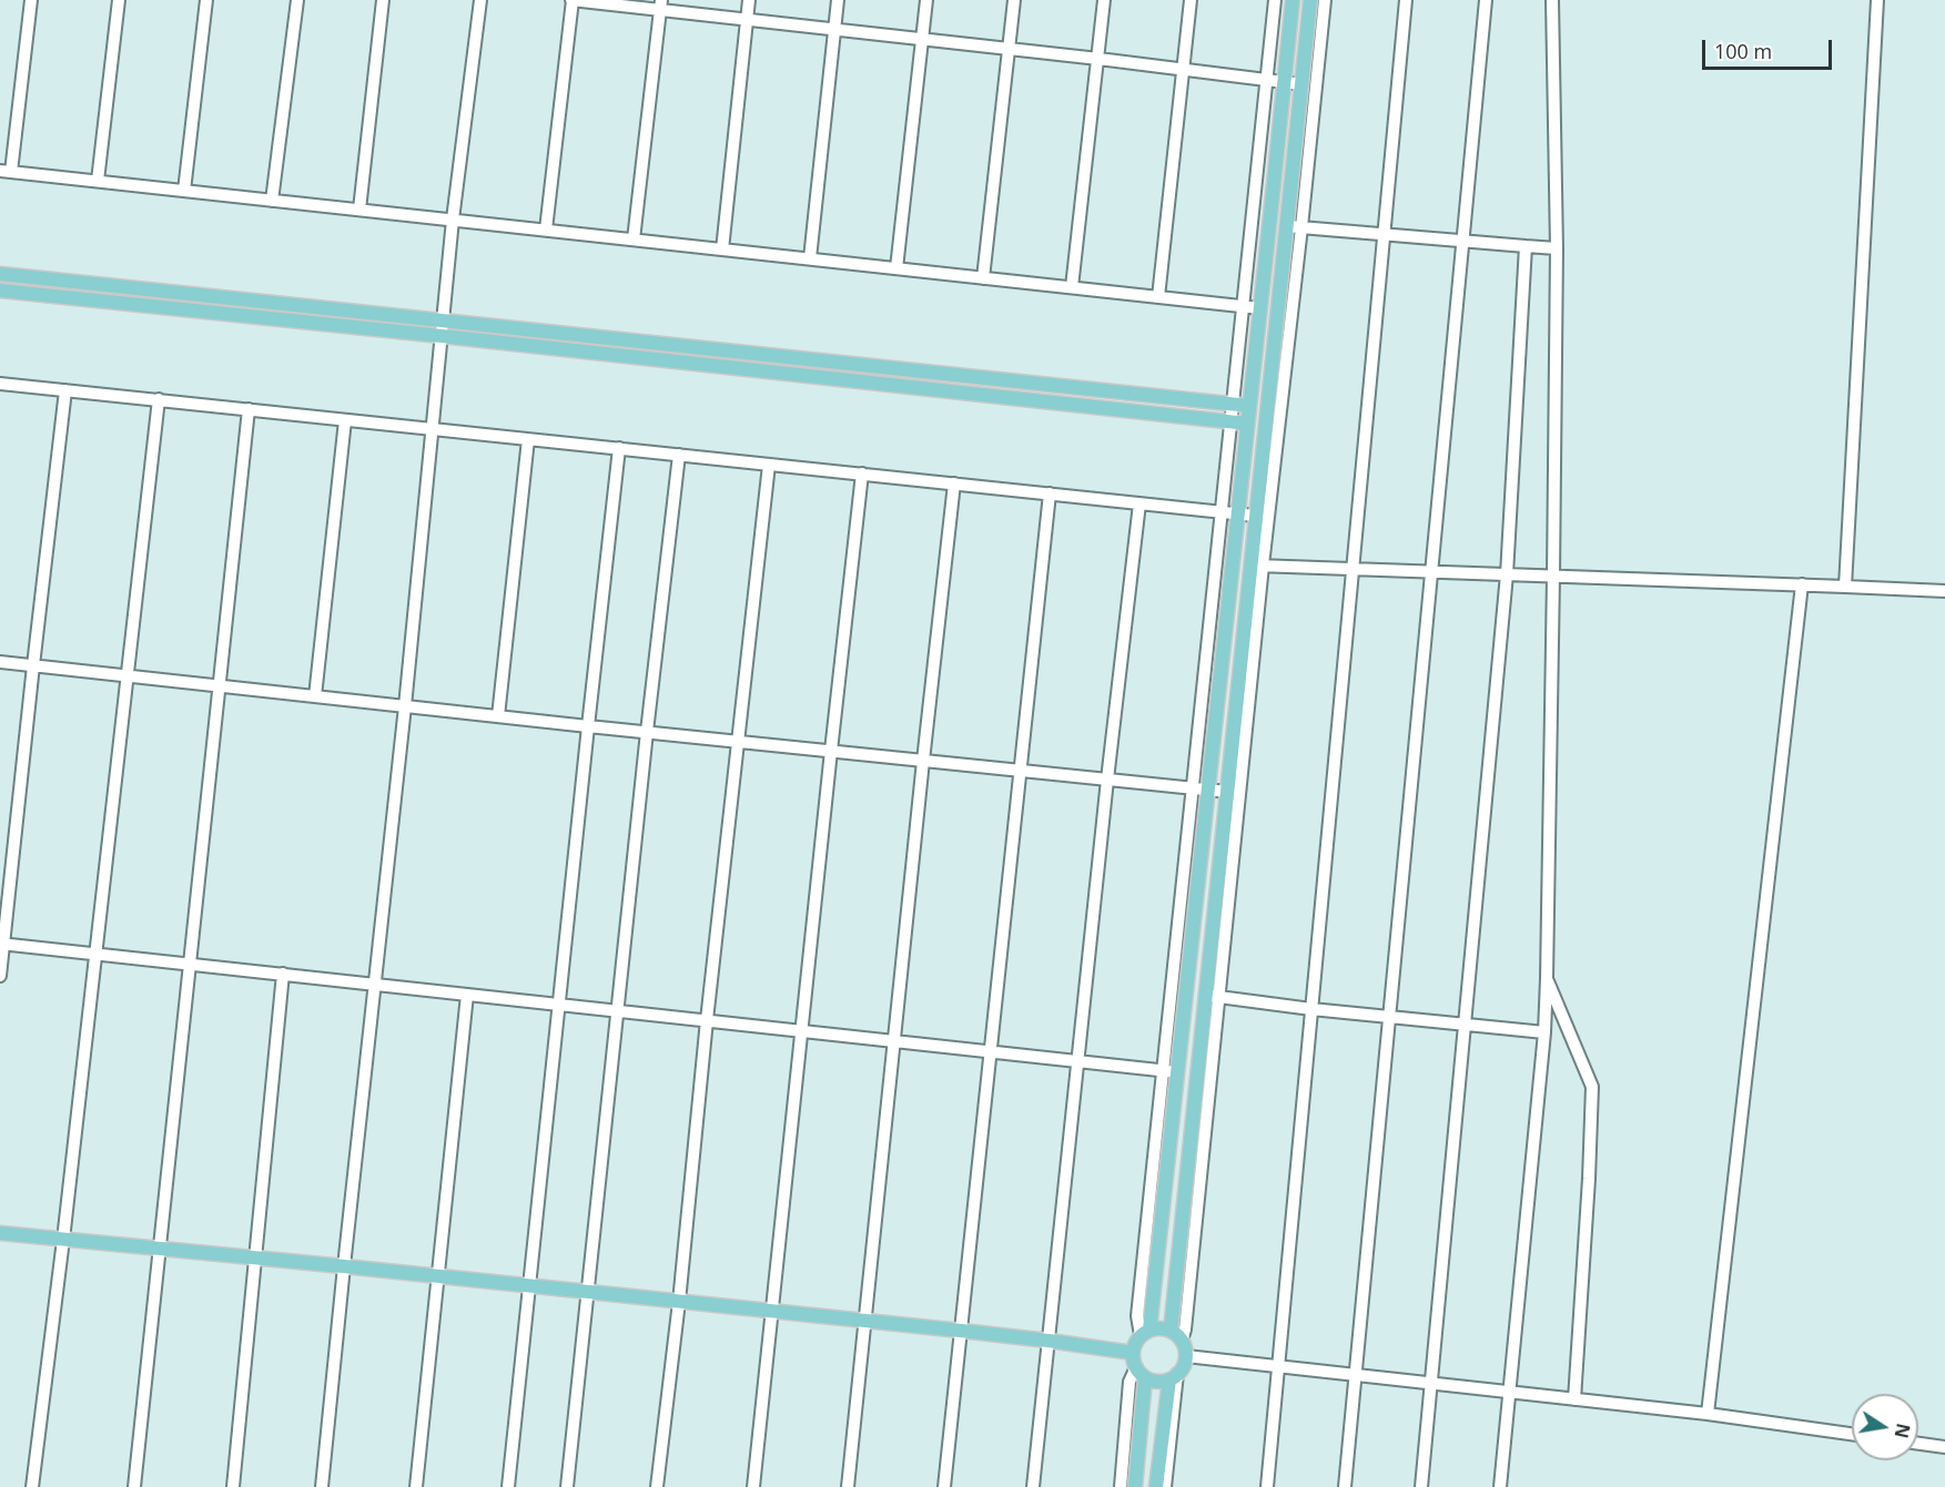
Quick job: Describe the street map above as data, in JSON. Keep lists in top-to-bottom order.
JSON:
{
  "scale_bar": "100 m",
  "north": "right"
}
